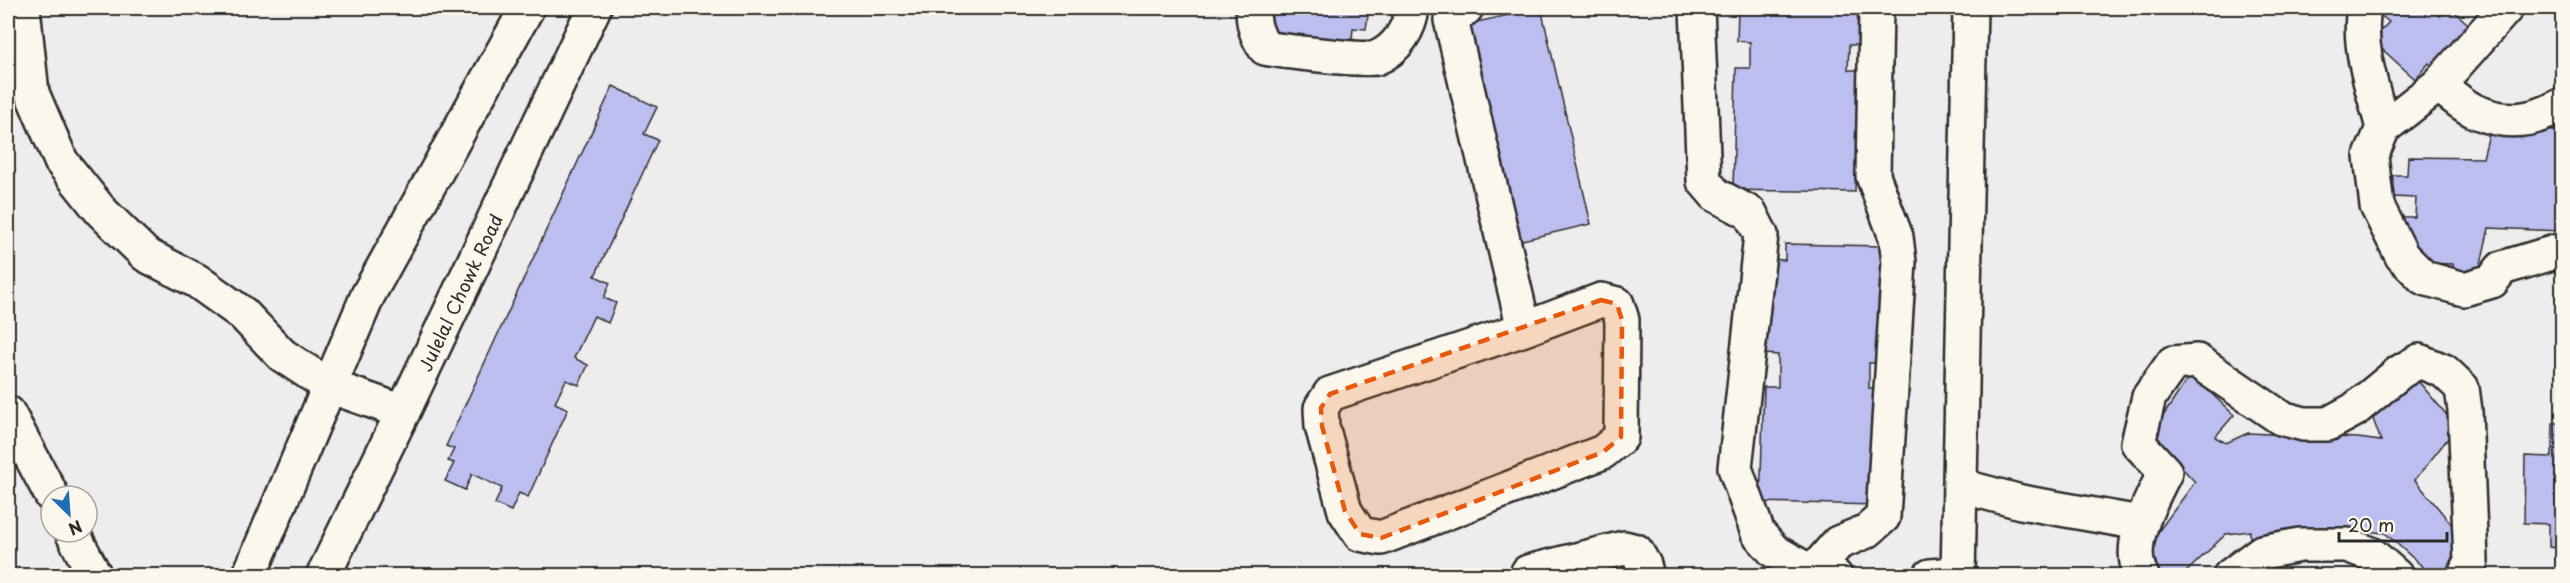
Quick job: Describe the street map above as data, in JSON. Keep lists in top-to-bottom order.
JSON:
{
  "streets": {
    "street": ["Julelal Chowk Road"]
  },
  "scale_bar": "20 m",
  "north": "bottom right"
}
